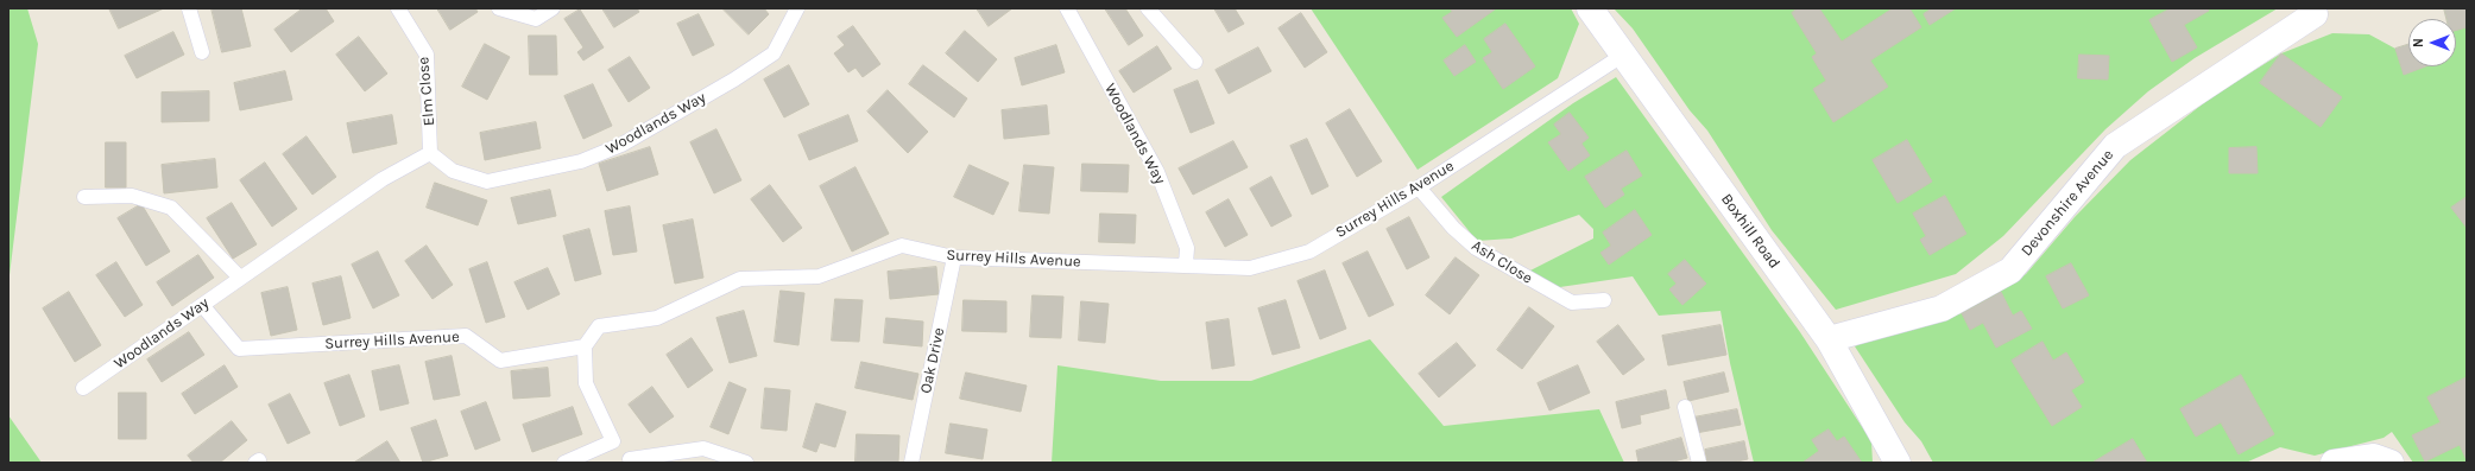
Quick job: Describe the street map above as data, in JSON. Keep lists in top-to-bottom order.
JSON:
{
  "streets": {
    "street": ["Devonshire Avenue", "Boxhill Road"],
    "lane": [
      "Elm Close",
      "Woodlands Way",
      "Surrey Hills Avenue",
      "Ash Close",
      "Oak Drive"
    ]
  },
  "crossings": [
    ["Elm Close", "Woodlands Way"],
    ["Woodlands Way", "Surrey Hills Avenue"],
    ["Surrey Hills Avenue", "Boxhill Road"],
    ["Surrey Hills Avenue", "Ash Close"],
    ["Surrey Hills Avenue", "Oak Drive"],
    ["Devonshire Avenue", "Boxhill Road"]
  ],
  "north": "left"
}
